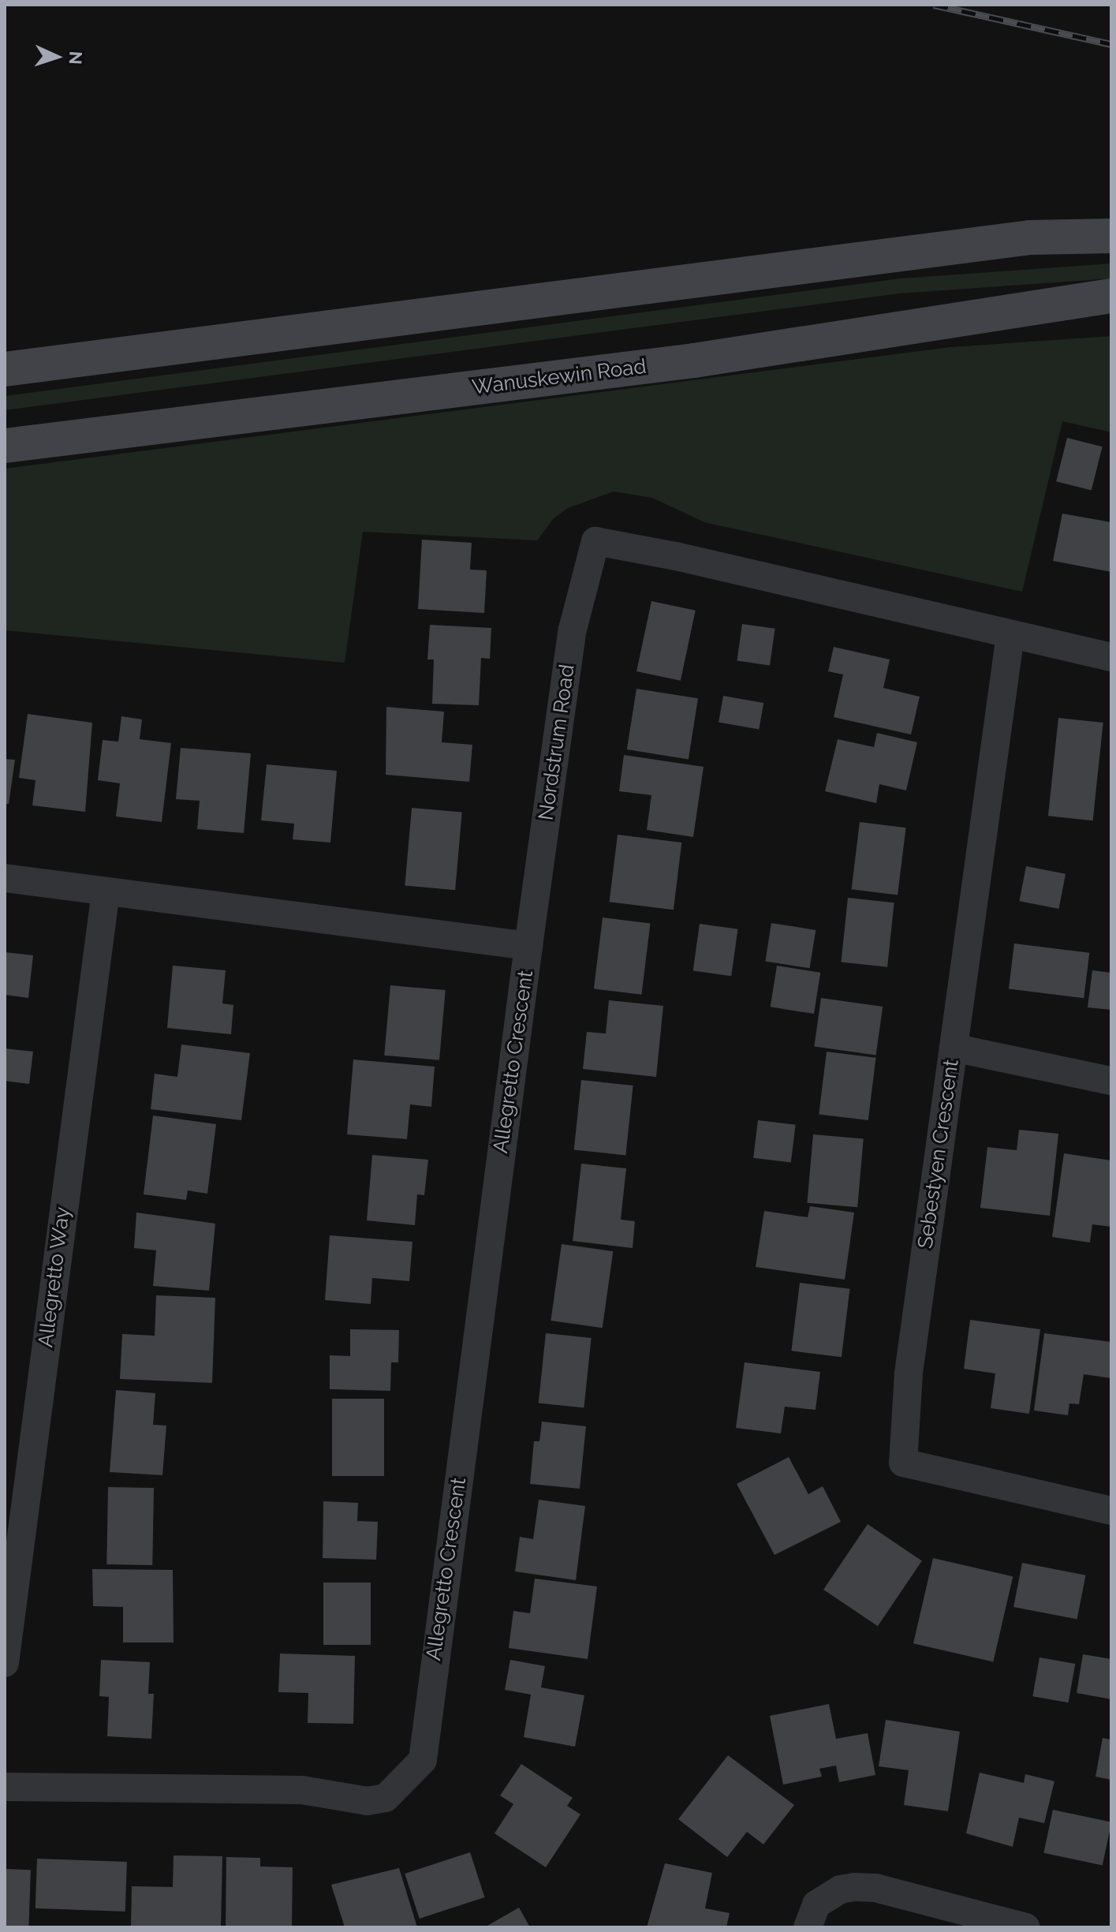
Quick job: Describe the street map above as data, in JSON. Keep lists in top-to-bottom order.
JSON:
{
  "streets": {
    "main road": ["Wanuskewin Road"],
    "street": [
      "Nordstrum Road",
      "Allegretto Crescent",
      "Sebestyen Crescent",
      "Allegretto Way"
    ]
  },
  "crossings": [
    ["Nordstrum Road", "Allegretto Crescent"],
    ["Nordstrum Road", "Sebestyen Crescent"]
  ],
  "north": "right"
}
